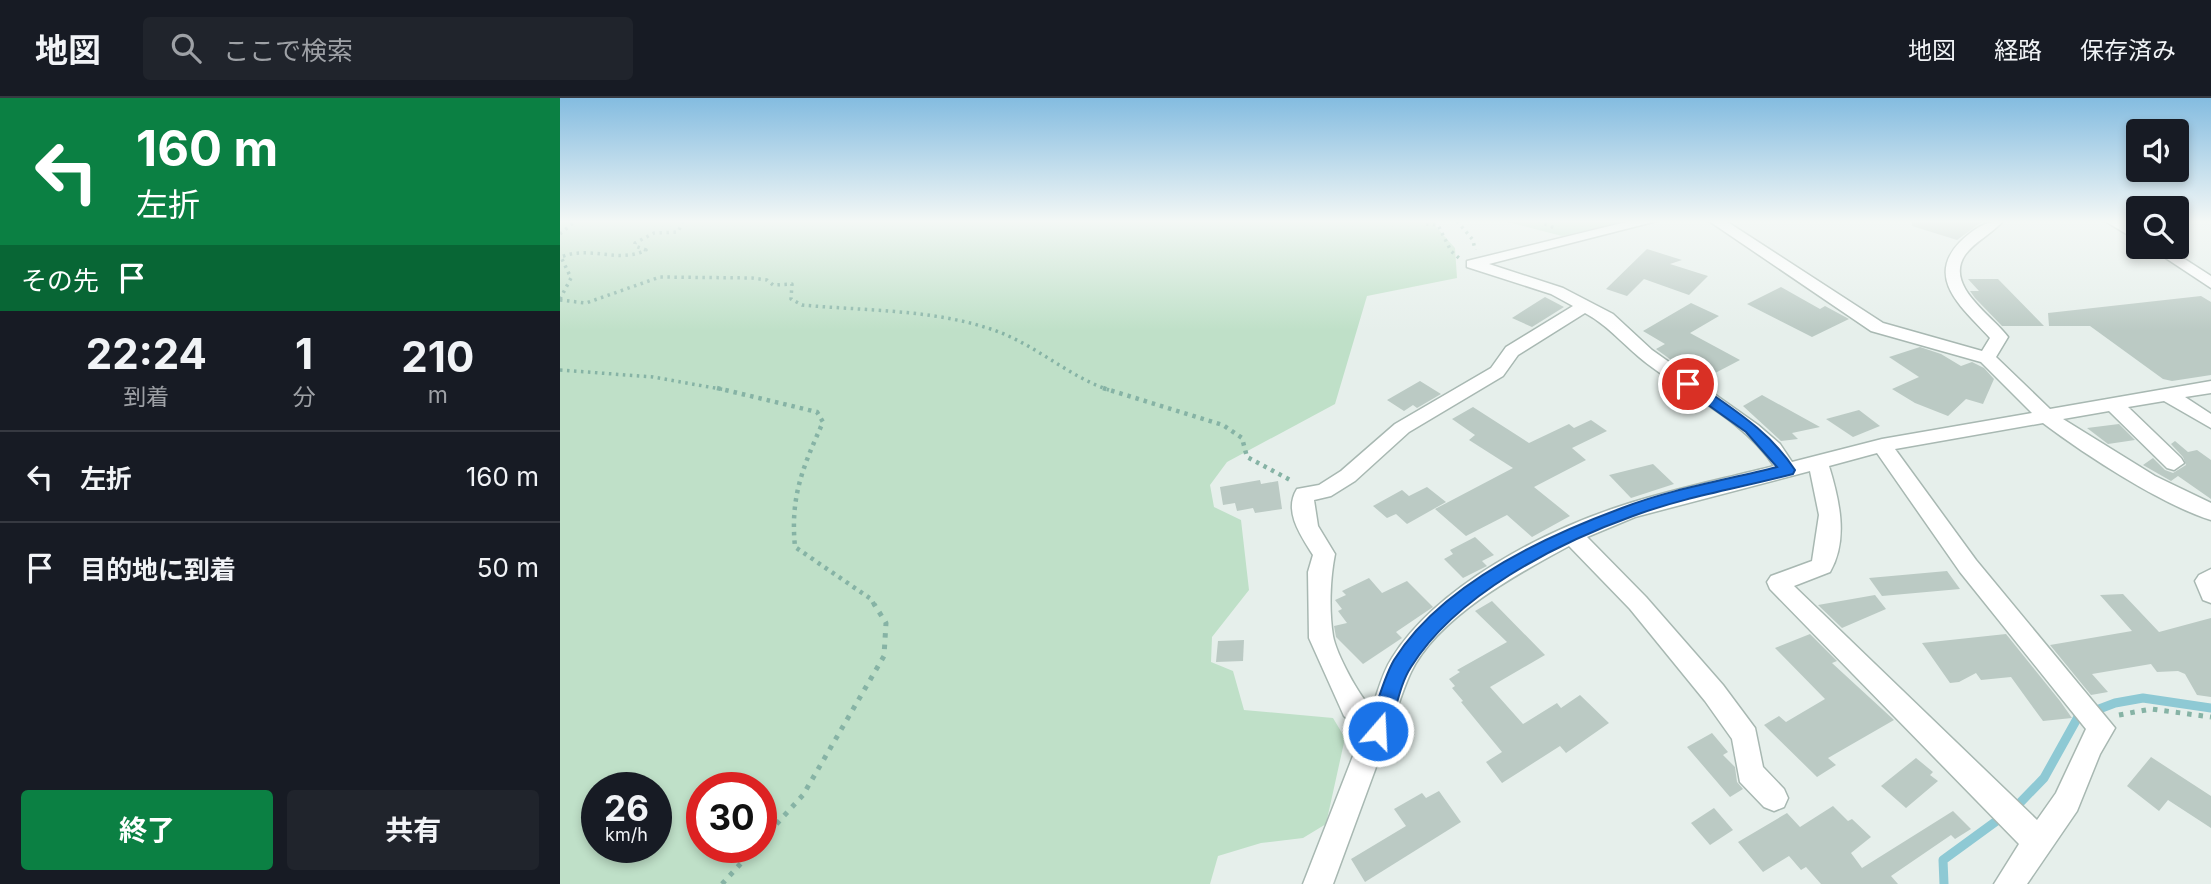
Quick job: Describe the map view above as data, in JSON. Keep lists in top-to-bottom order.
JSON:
{
  "page": {
    "header": "地図",
    "search": "ここで検索",
    "nav": ["地図", "経路", "保存済み"],
    "turn": ["160 m", "左折"],
    "then": "その先",
    "eta": [
      "22:24",
      "到着",
      "1",
      "分",
      "210",
      "m"
    ],
    "list": [
      {
        "name": "左折",
        "value": "160 m"
      },
      {
        "name": "目的地に到着",
        "value": "50 m"
      }
    ],
    "speed": "26 km/h",
    "limit": "30",
    "buttons": ["終了", "共有"]
  }
}
